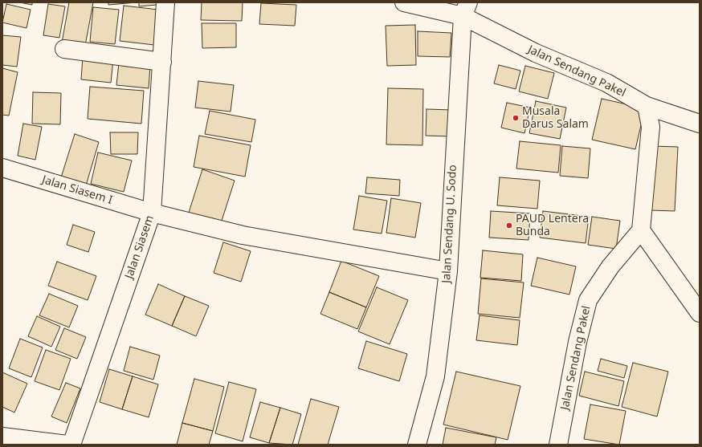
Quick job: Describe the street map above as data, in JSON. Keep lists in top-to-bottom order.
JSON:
{
  "streets": {
    "street": [
      "Jalan Sendang Pakel",
      "Jalan Siasem I",
      "Jalan Sendang U. Sodo",
      "Jalan Siasem"
    ]
  },
  "crossings": [
    ["Jalan Sendang Pakel", "Jalan Sendang U. Sodo"],
    ["Jalan Siasem I", "Jalan Sendang U. Sodo"],
    ["Jalan Siasem I", "Jalan Siasem"]
  ],
  "places": ["Musala Darus Salam", "PAUD Lentera Bunda"]
}
